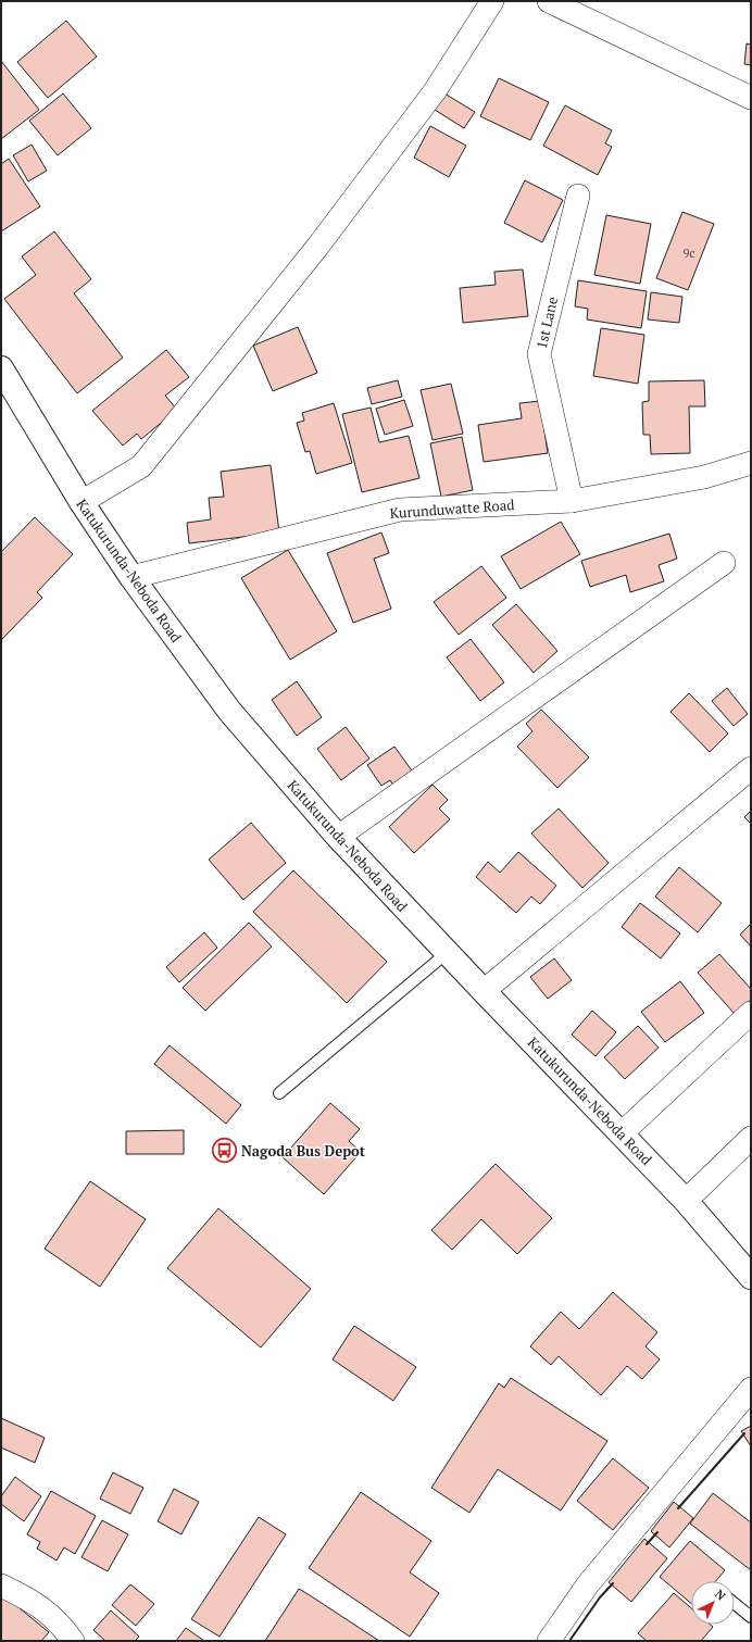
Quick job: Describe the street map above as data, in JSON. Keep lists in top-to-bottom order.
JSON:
{
  "streets": {
    "main road": ["Katukurunda-Neboda Road"],
    "street": ["1st Lane", "Kurunduwatte Road"]
  },
  "crossings": [
    ["1st Lane", "Kurunduwatte Road"],
    ["Kurunduwatte Road", "Katukurunda-Neboda Road"]
  ],
  "places": {
    "bus stop": ["Nagoda Bus Depot"]
  },
  "house_numbers": ["9c"],
  "north": "top right"
}
